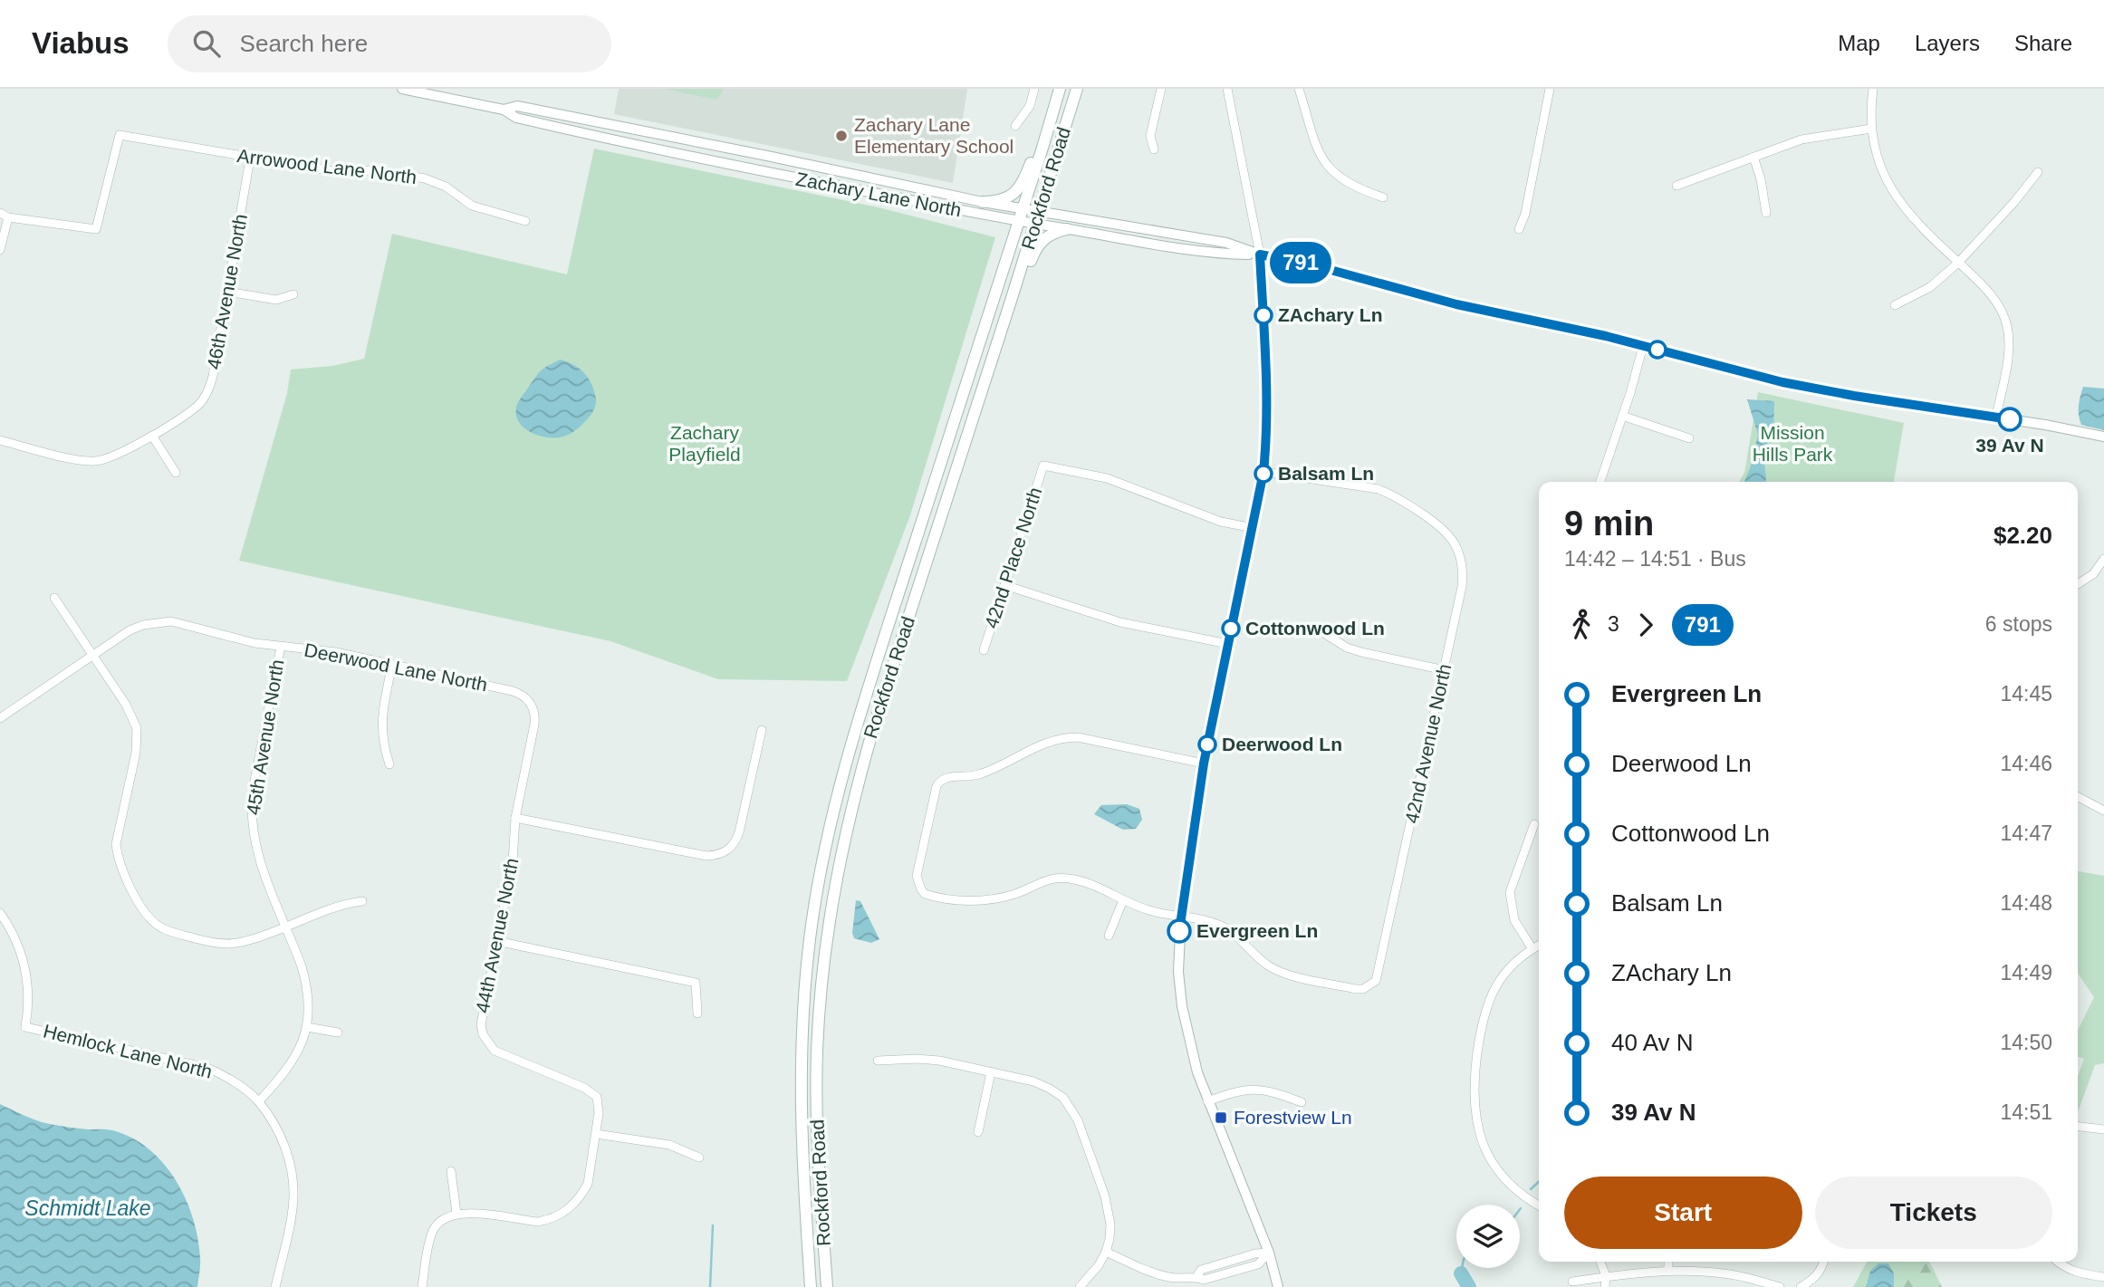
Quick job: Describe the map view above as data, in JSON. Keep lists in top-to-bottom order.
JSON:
{
  "streets": {
    "main road": ["Rockford Road"],
    "street": [
      "Arrowood Lane North",
      "Zachary Lane North",
      "46th Avenue North",
      "42nd Place North",
      "Deerwood Lane North",
      "45th Avenue North",
      "42nd Avenue North",
      "44th Avenue North",
      "Hemlock Lane North"
    ]
  },
  "crossings": [
    ["Arrowood Lane North", "46th Avenue North"],
    ["Rockford Road", "Zachary Lane North"],
    ["Deerwood Lane North", "45th Avenue North"],
    ["Deerwood Lane North", "44th Avenue North"],
    ["45th Avenue North", "Hemlock Lane North"]
  ],
  "water": ["Schmidt Lake"],
  "parks": ["Zachary Playfield", "Mission Hills Park"],
  "places": {
    "other": [
      "Zachary Lane Elementary School",
      "ZAchary Ln",
      "39 Av N",
      "Balsam Ln",
      "Cottonwood Ln",
      "Deerwood Ln",
      "Evergreen Ln"
    ],
    "transit": ["Forestview Ln"]
  },
  "lines": ["bus line 791"],
  "page": {
    "header": "Viabus",
    "search": "Search here",
    "nav": ["Map", "Layers", "Share"],
    "on_map": "791",
    "heading": ["9 min", "14:42 – 14:51 · Bus", "$2.20"],
    "legs": ["3", "791", "6 stops"],
    "list": [
      {
        "name": "Evergreen Ln",
        "value": "14:45"
      },
      {
        "name": "Deerwood Ln",
        "value": "14:46"
      },
      {
        "name": "Cottonwood Ln",
        "value": "14:47"
      },
      {
        "name": "Balsam Ln",
        "value": "14:48"
      },
      {
        "name": "ZAchary Ln",
        "value": "14:49"
      },
      {
        "name": "40 Av N",
        "value": "14:50"
      },
      {
        "name": "39 Av N",
        "value": "14:51"
      }
    ],
    "buttons": ["Start", "Tickets"]
  }
}
